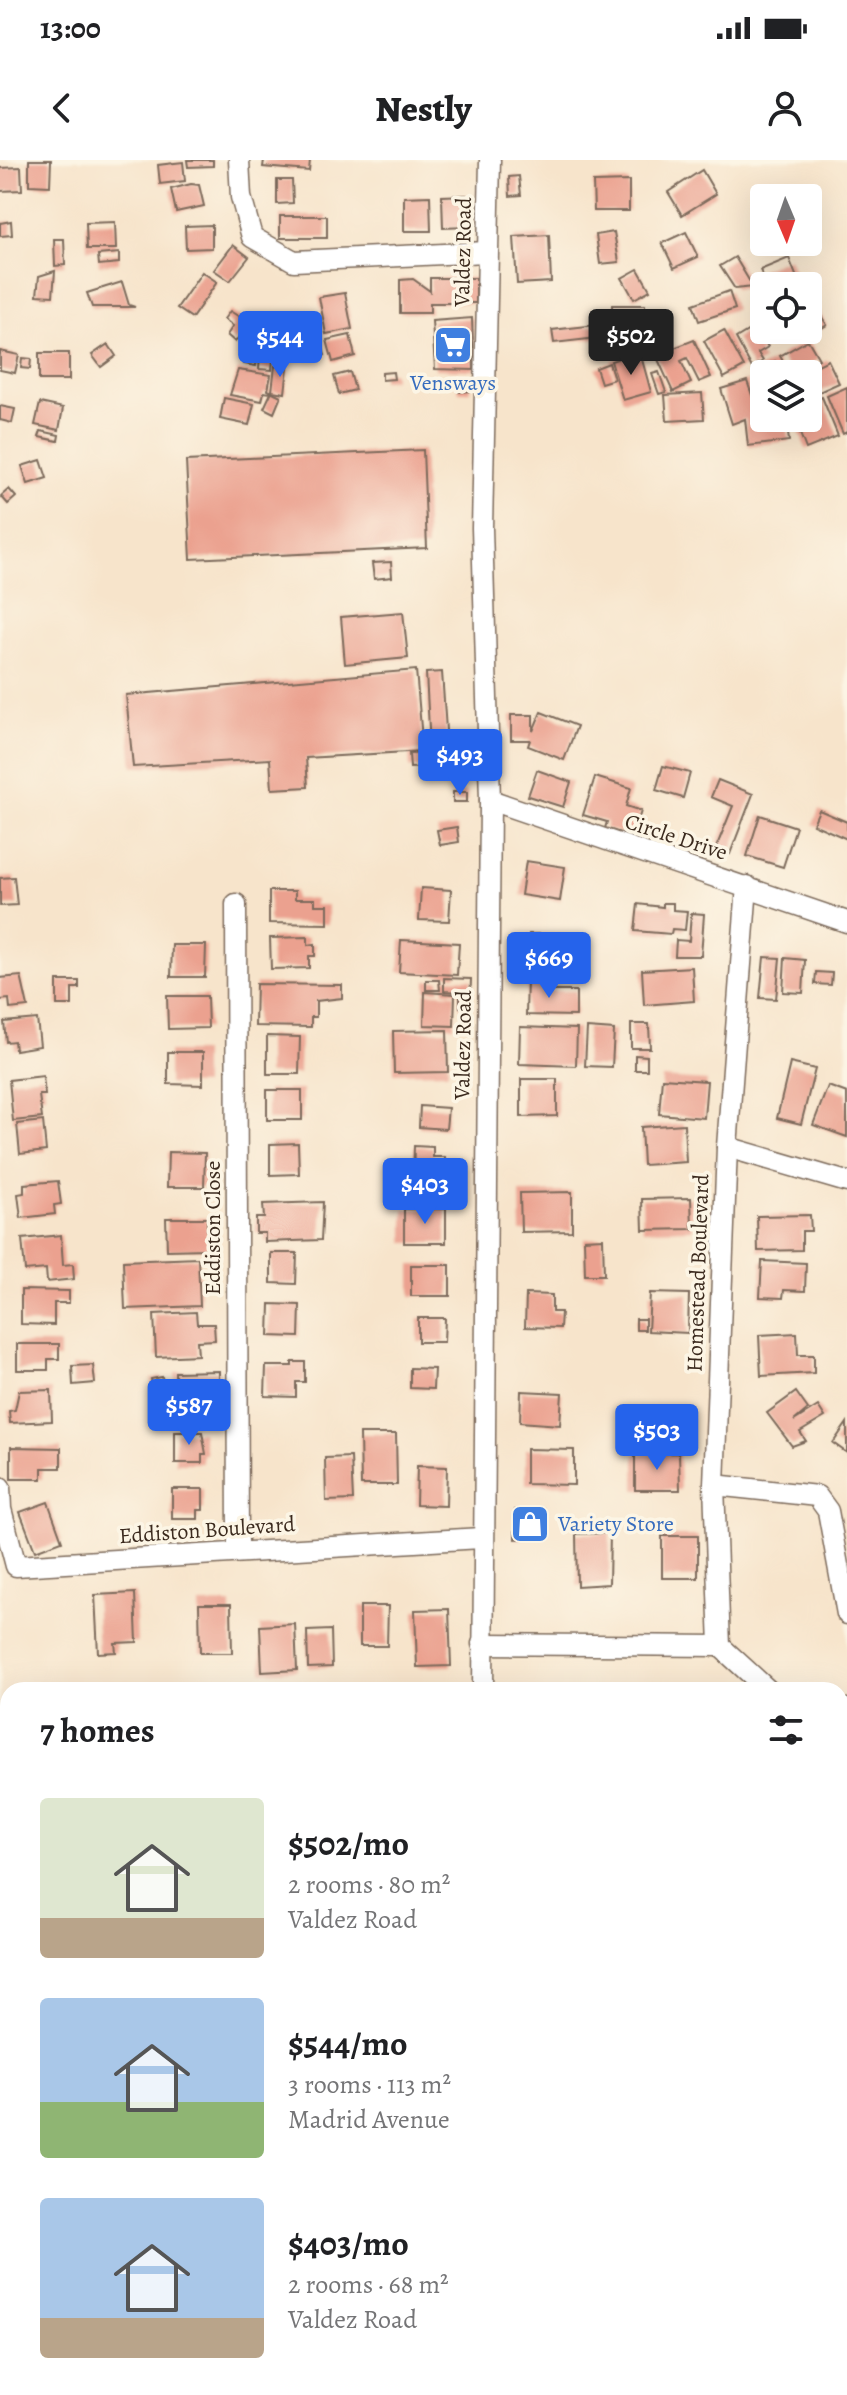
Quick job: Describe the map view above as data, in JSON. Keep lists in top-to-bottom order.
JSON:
{
  "streets": {
    "street": [
      "Valdez Road",
      "Circle Drive",
      "Eddiston Close",
      "Homestead Boulevard",
      "Eddiston Boulevard"
    ]
  },
  "crossings": [
    ["Valdez Road", "Circle Drive"],
    ["Valdez Road", "Eddiston Boulevard"],
    ["Circle Drive", "Homestead Boulevard"],
    ["Eddiston Close", "Eddiston Boulevard"]
  ],
  "places": {
    "supermarket": ["Vensways"],
    "shop": ["Variety Store"]
  },
  "north": "bottom",
  "page": {
    "status": "13:00",
    "header": "Nestly",
    "price": [
      "$502",
      "$544",
      "$493",
      "$669",
      "$403",
      "$587",
      "$503"
    ],
    "heading": "7 homes",
    "list": [
      {
        "name": "$502/mo",
        "note": "2 rooms · 80 m² · Valdez Road"
      },
      {
        "name": "$544/mo",
        "note": "3 rooms · 113 m² · Madrid Avenue"
      },
      {
        "name": "$403/mo",
        "note": "2 rooms · 68 m² · Valdez Road"
      }
    ]
  }
}
